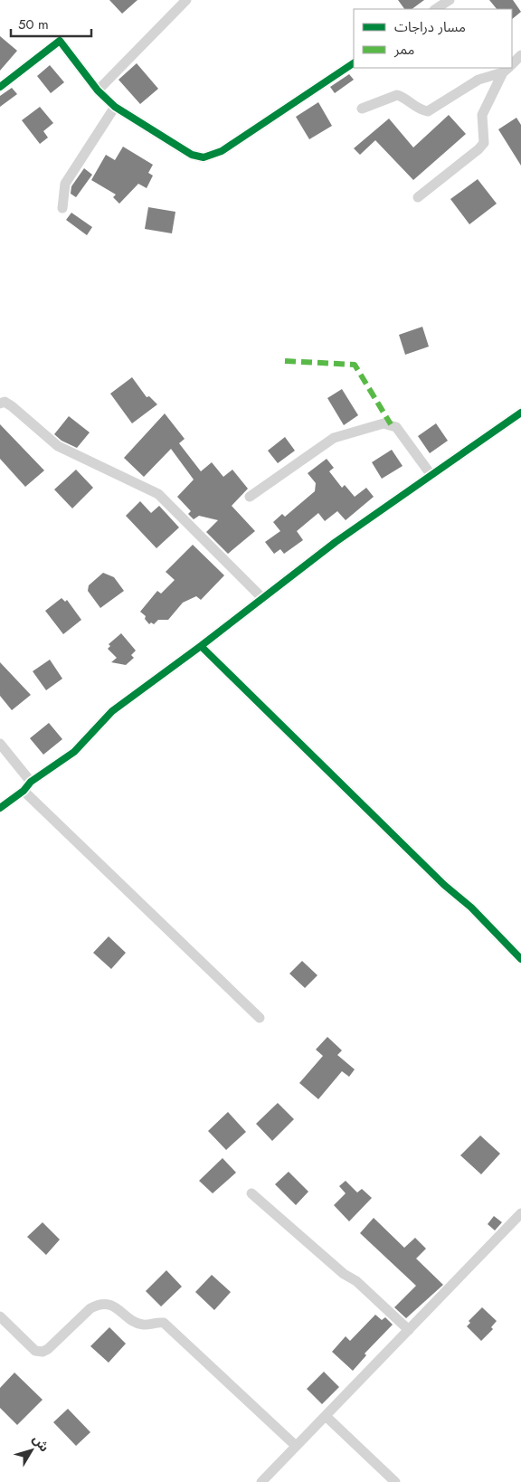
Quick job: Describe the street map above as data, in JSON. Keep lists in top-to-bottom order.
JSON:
{
  "legend": ["مسار دراجات", "ممر"],
  "scale_bar": "50 m",
  "north": "top right"
}
